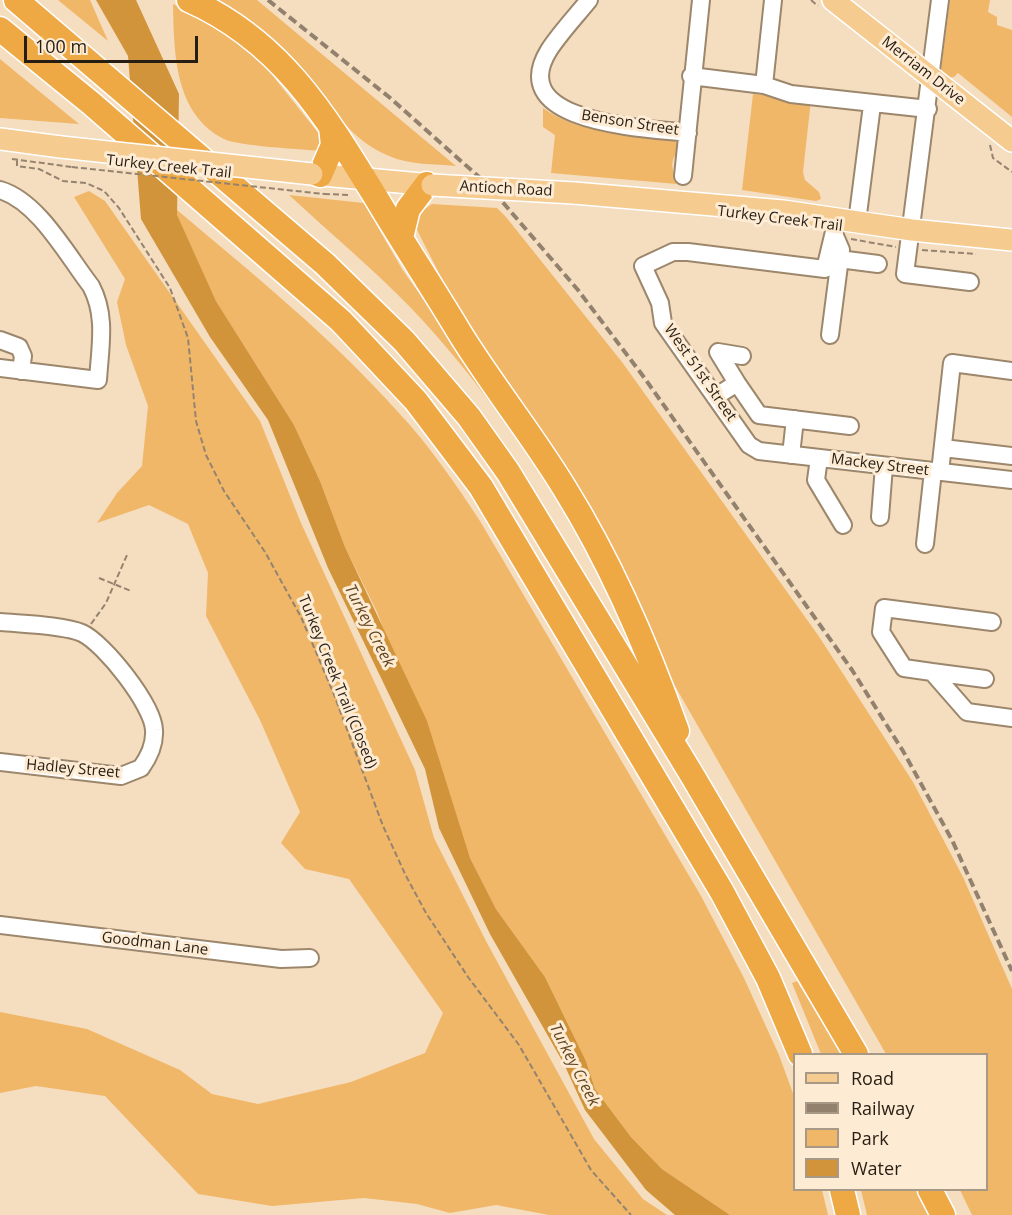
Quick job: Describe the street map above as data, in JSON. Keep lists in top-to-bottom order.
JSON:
{
  "streets": {
    "main road": ["Merriam Drive", "Antioch Road"],
    "street": [
      "Benson Street",
      "West 51st Street",
      "Mackey Street",
      "Hadley Street",
      "Goodman Lane"
    ],
    "path": ["Turkey Creek Trail", "Turkey Creek Trail (Closed)"]
  },
  "crossings": [
    ["Turkey Creek Trail", "Antioch Road"],
    ["Turkey Creek Trail", "West 51st Street"],
    ["Turkey Creek Trail", "Turkey Creek Trail (Closed)"],
    ["Antioch Road", "West 51st Street"],
    ["West 51st Street", "Mackey Street"]
  ],
  "water": ["Turkey Creek"],
  "legend": [
    "Road",
    "Railway",
    "Park",
    "Water"
  ],
  "scale_bar": "100 m"
}
